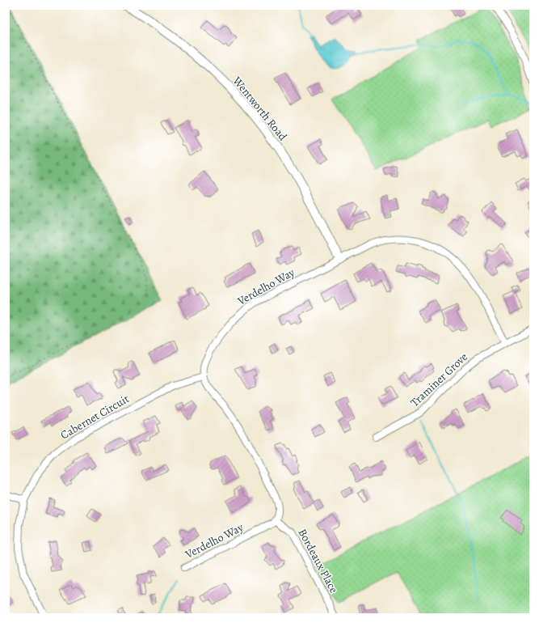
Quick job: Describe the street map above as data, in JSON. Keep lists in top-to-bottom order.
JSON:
{
  "streets": {
    "street": [
      "Wentworth Road",
      "Verdelho Way",
      "Traminer Grove",
      "Cabernet Circuit",
      "Bordeaux Place"
    ]
  },
  "crossings": [
    ["Wentworth Road", "Verdelho Way"],
    ["Verdelho Way", "Traminer Grove"],
    ["Verdelho Way", "Cabernet Circuit"],
    ["Verdelho Way", "Bordeaux Place"]
  ]
}
